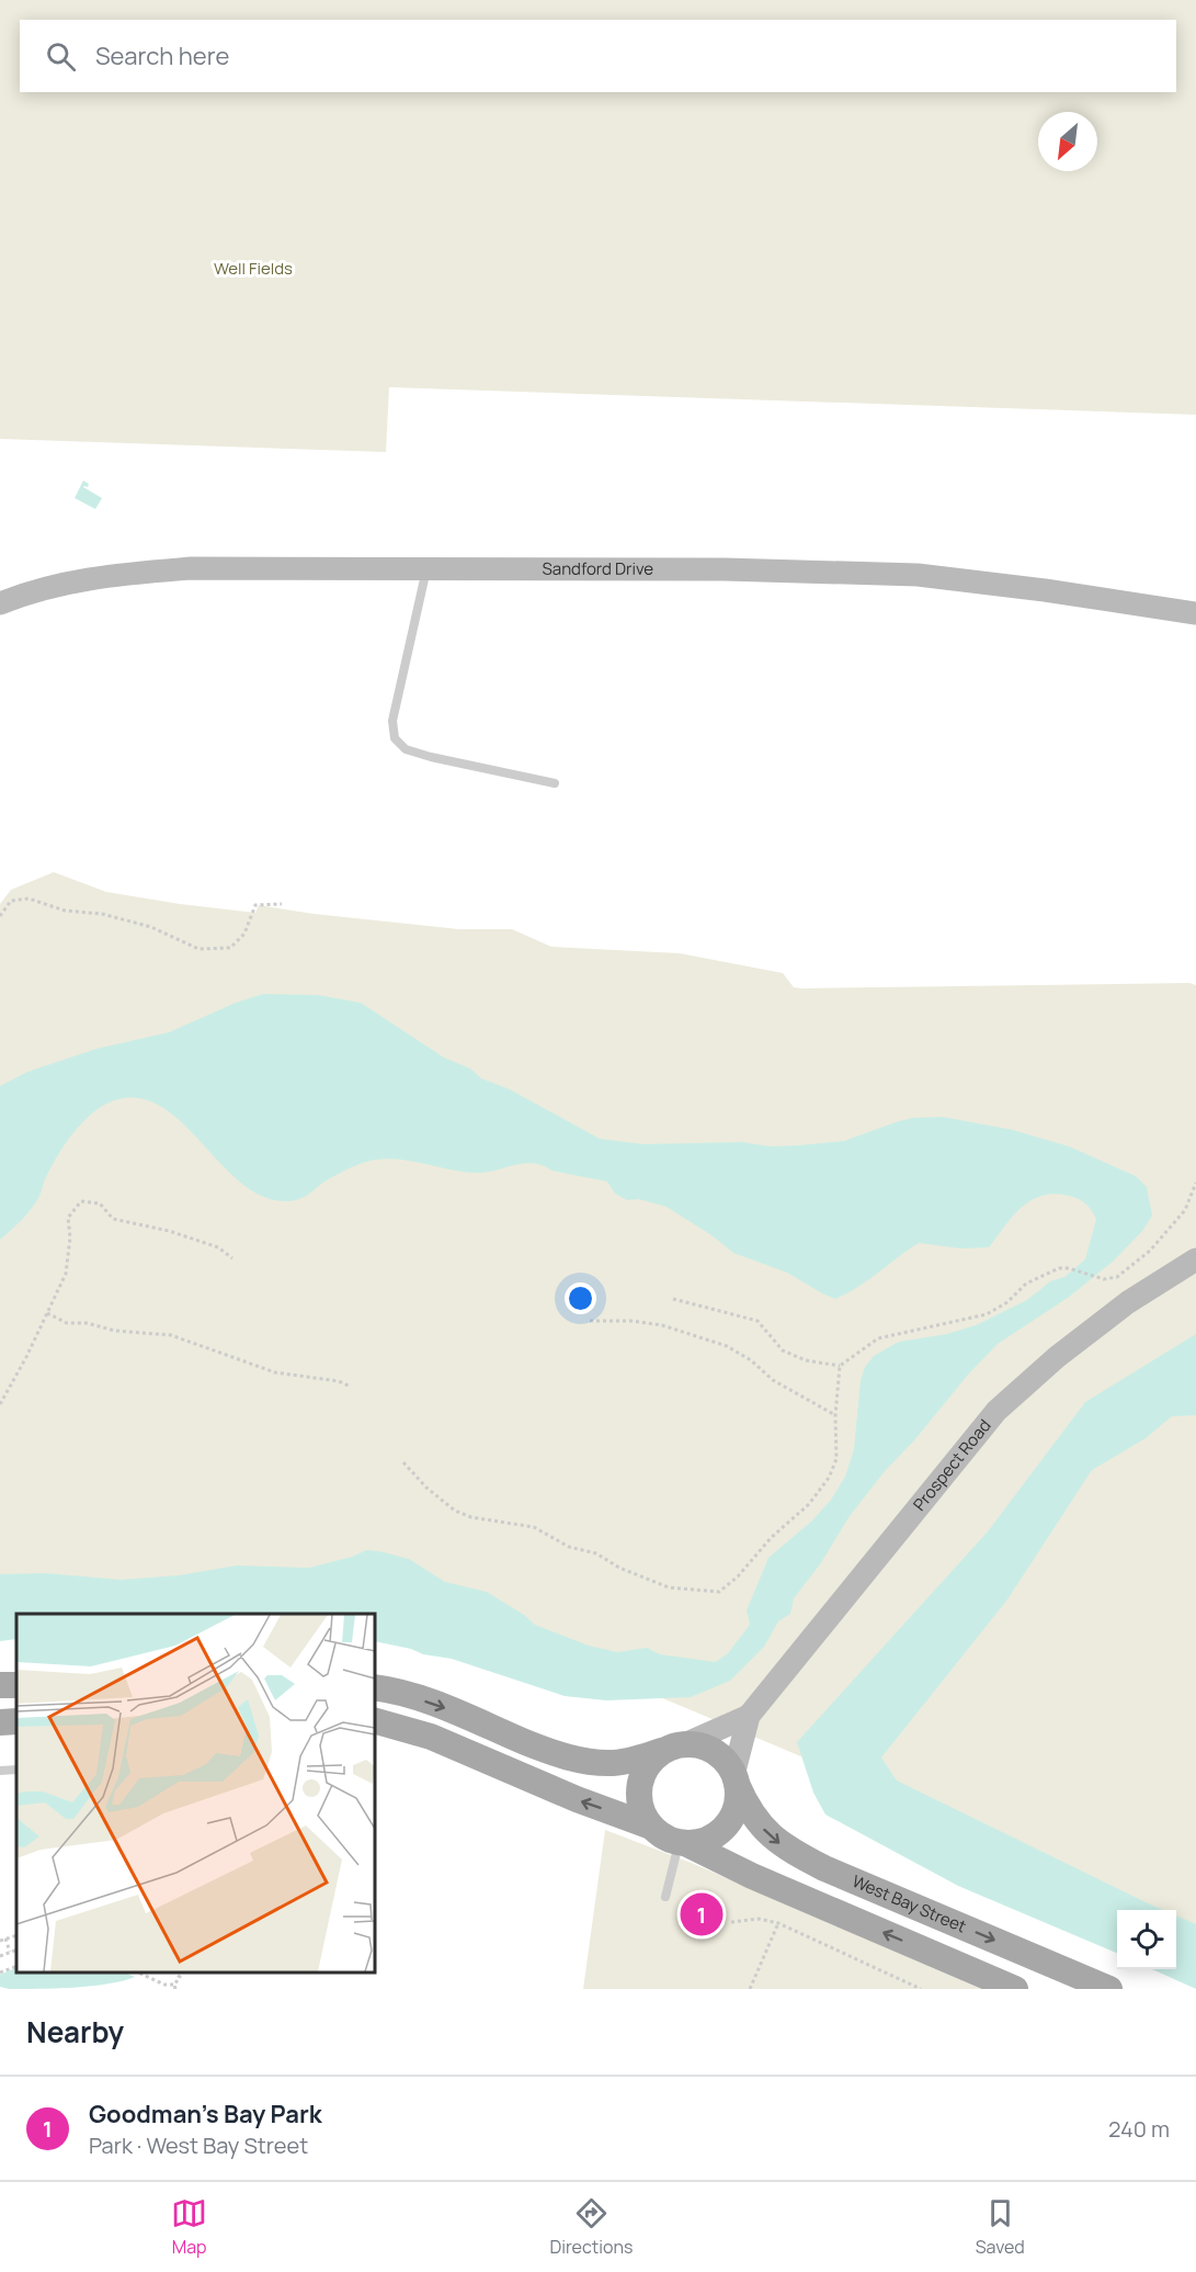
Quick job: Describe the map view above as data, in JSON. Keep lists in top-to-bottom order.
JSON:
{
  "streets": {
    "main road": ["West Bay Street"],
    "street": ["Sandford Drive", "Prospect Road"]
  },
  "crossings": [
    ["Prospect Road", "West Bay Street"]
  ],
  "parks": ["Well Fields"],
  "north": "bottom left",
  "page": {
    "search": "Search here",
    "pins": "1",
    "heading": "Nearby",
    "list": [
      {
        "mark": "1",
        "name": "Goodman's Bay Park",
        "note": "Park · West Bay Street",
        "value": "240 m"
      }
    ],
    "nav": ["Map", "Directions", "Saved"]
  }
}
